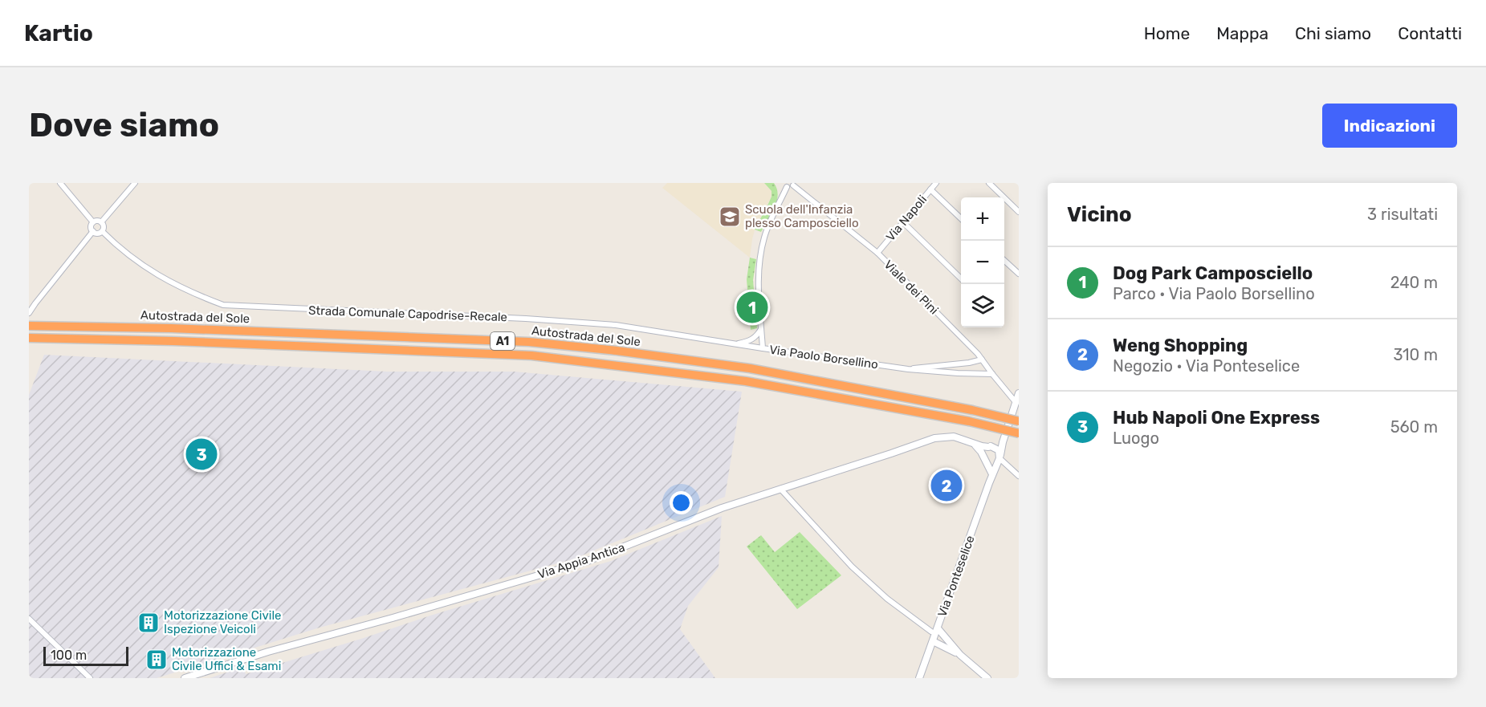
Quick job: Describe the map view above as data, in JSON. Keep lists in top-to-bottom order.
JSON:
{
  "streets": {
    "highway": ["Autostrada del Sole", "A1"],
    "street": [
      "Via Napoli",
      "Viale dei Pini",
      "Strada Comunale Capodrise-Recale",
      "Via Paolo Borsellino",
      "Via Appia Antica",
      "Via Ponteselice"
    ]
  },
  "crossings": [
    ["Via Napoli", "Viale dei Pini"],
    ["Viale dei Pini", "Via Paolo Borsellino"],
    ["Viale dei Pini", "Via Ponteselice"],
    ["Strada Comunale Capodrise-Recale", "Via Paolo Borsellino"],
    ["Via Appia Antica", "Via Ponteselice"]
  ],
  "places": {
    "school or university": ["Scuola dell'Infanzia plesso Camposciello"],
    "building": ["Motorizzazione Civile Ispezione Veicoli", "Motorizzazione Civile Uffici & Esami"]
  },
  "scale_bar": "100 m",
  "page": {
    "header": "Kartio",
    "nav": [
      "Home",
      "Mappa",
      "Chi siamo",
      "Contatti"
    ],
    "buttons": "Indicazioni",
    "title": "Dove siamo",
    "heading": ["Vicino", "3 risultati"],
    "map_buttons": ["+", "−"],
    "list": [
      {
        "mark": "1",
        "name": "Dog Park Camposciello",
        "note": "Parco · Via Paolo Borsellino",
        "value": "240 m"
      },
      {
        "mark": "2",
        "name": "Weng Shopping",
        "note": "Negozio · Via Ponteselice",
        "value": "310 m"
      },
      {
        "mark": "3",
        "name": "Hub Napoli One Express",
        "note": "Luogo",
        "value": "560 m"
      }
    ],
    "pins": ["1", "3", "2"],
    "scale": "100 m"
  }
}
